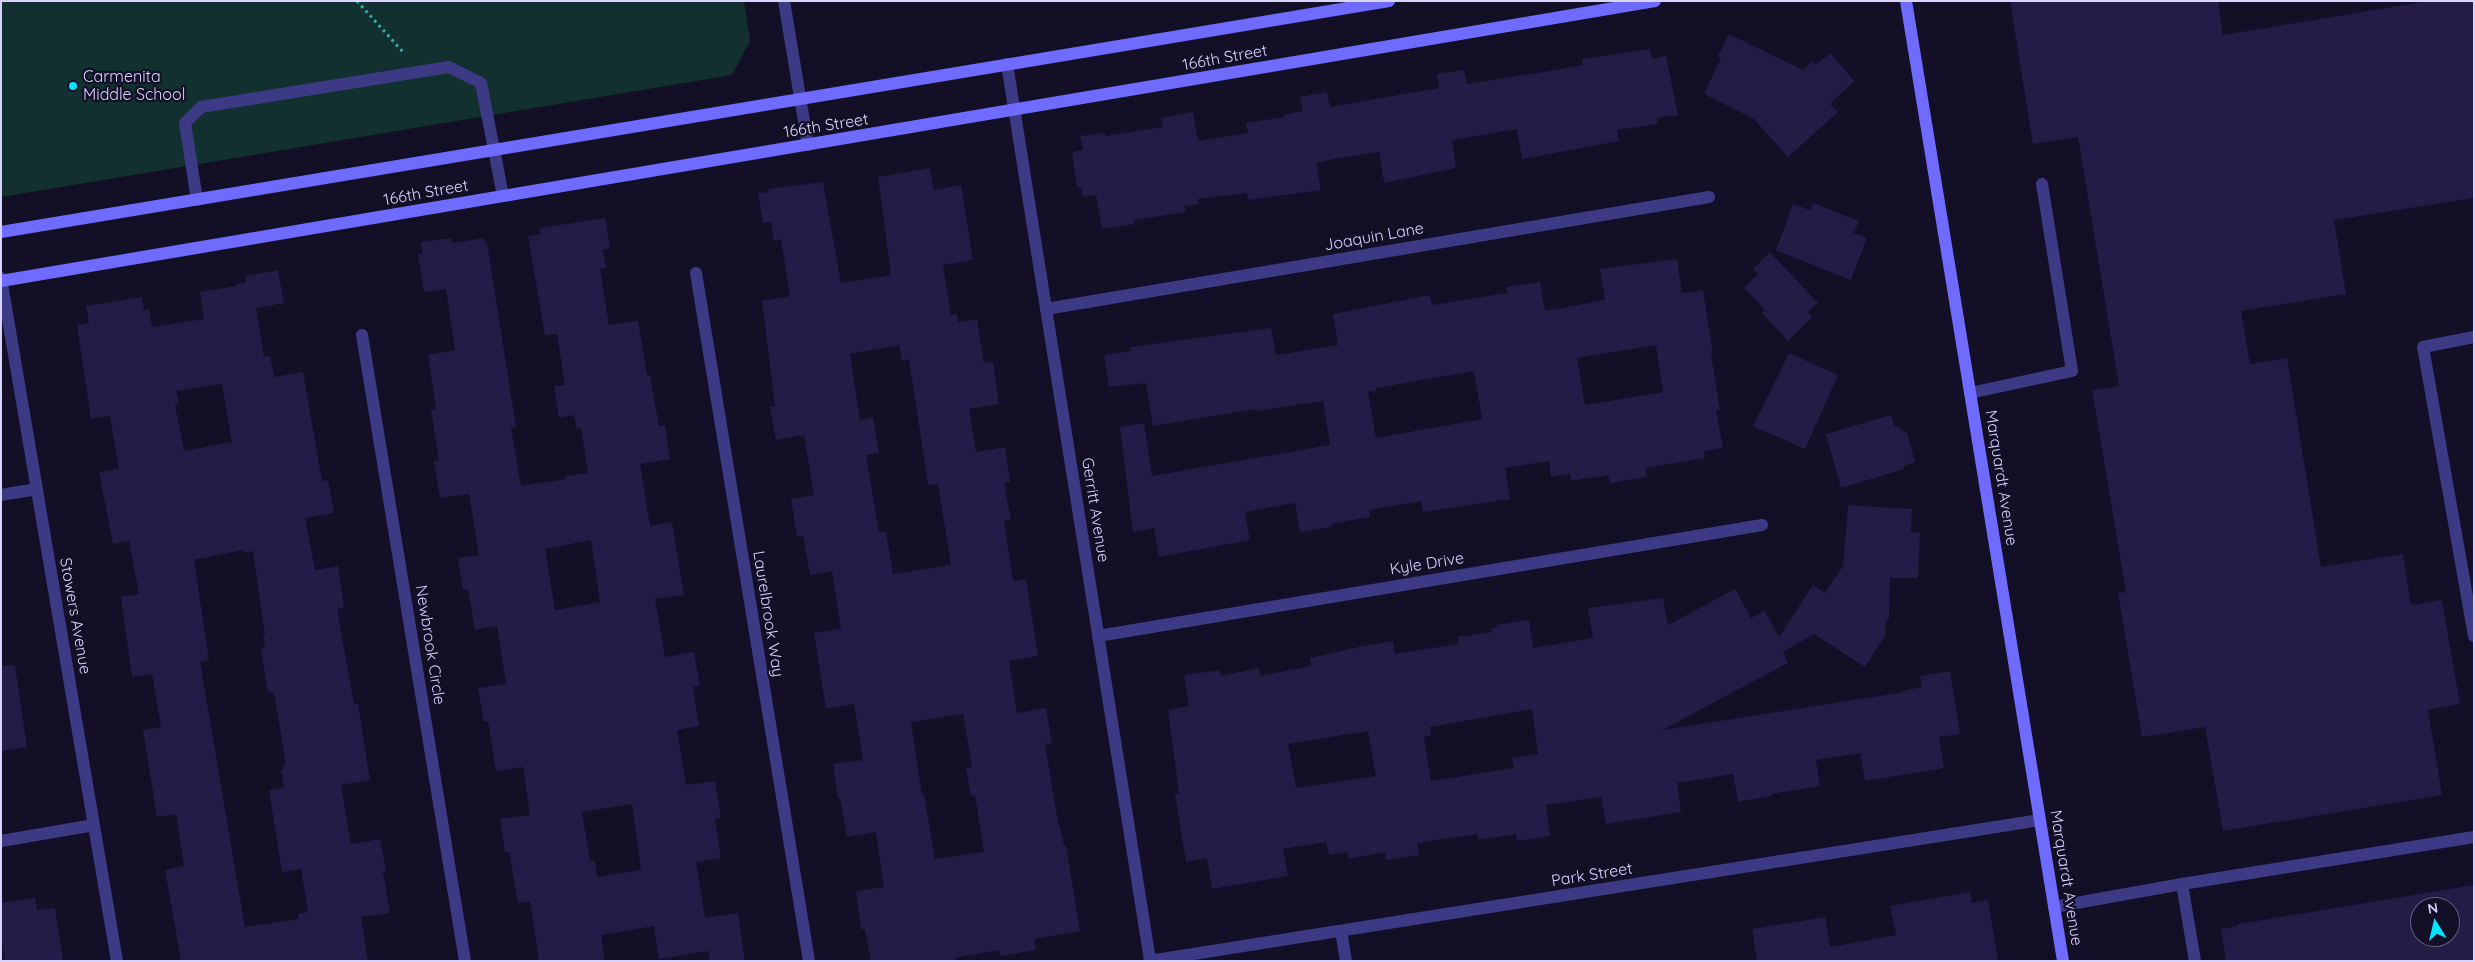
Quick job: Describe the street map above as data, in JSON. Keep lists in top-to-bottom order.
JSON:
{
  "streets": {
    "street": [
      "166th Street",
      "Joaquin Lane",
      "Marquardt Avenue",
      "Gerritt Avenue",
      "Kyle Drive",
      "Laurelbrook Way",
      "Stowers Avenue",
      "Newbrook Circle",
      "Park Street"
    ]
  },
  "crossings": [
    ["166th Street", "Gerritt Avenue"],
    ["166th Street", "Stowers Avenue"],
    ["Joaquin Lane", "Gerritt Avenue"],
    ["Marquardt Avenue", "Park Street"],
    ["Gerritt Avenue", "Kyle Drive"],
    ["Gerritt Avenue", "Park Street"]
  ],
  "places": ["Carmenita Middle School"],
  "north": "top"
}
